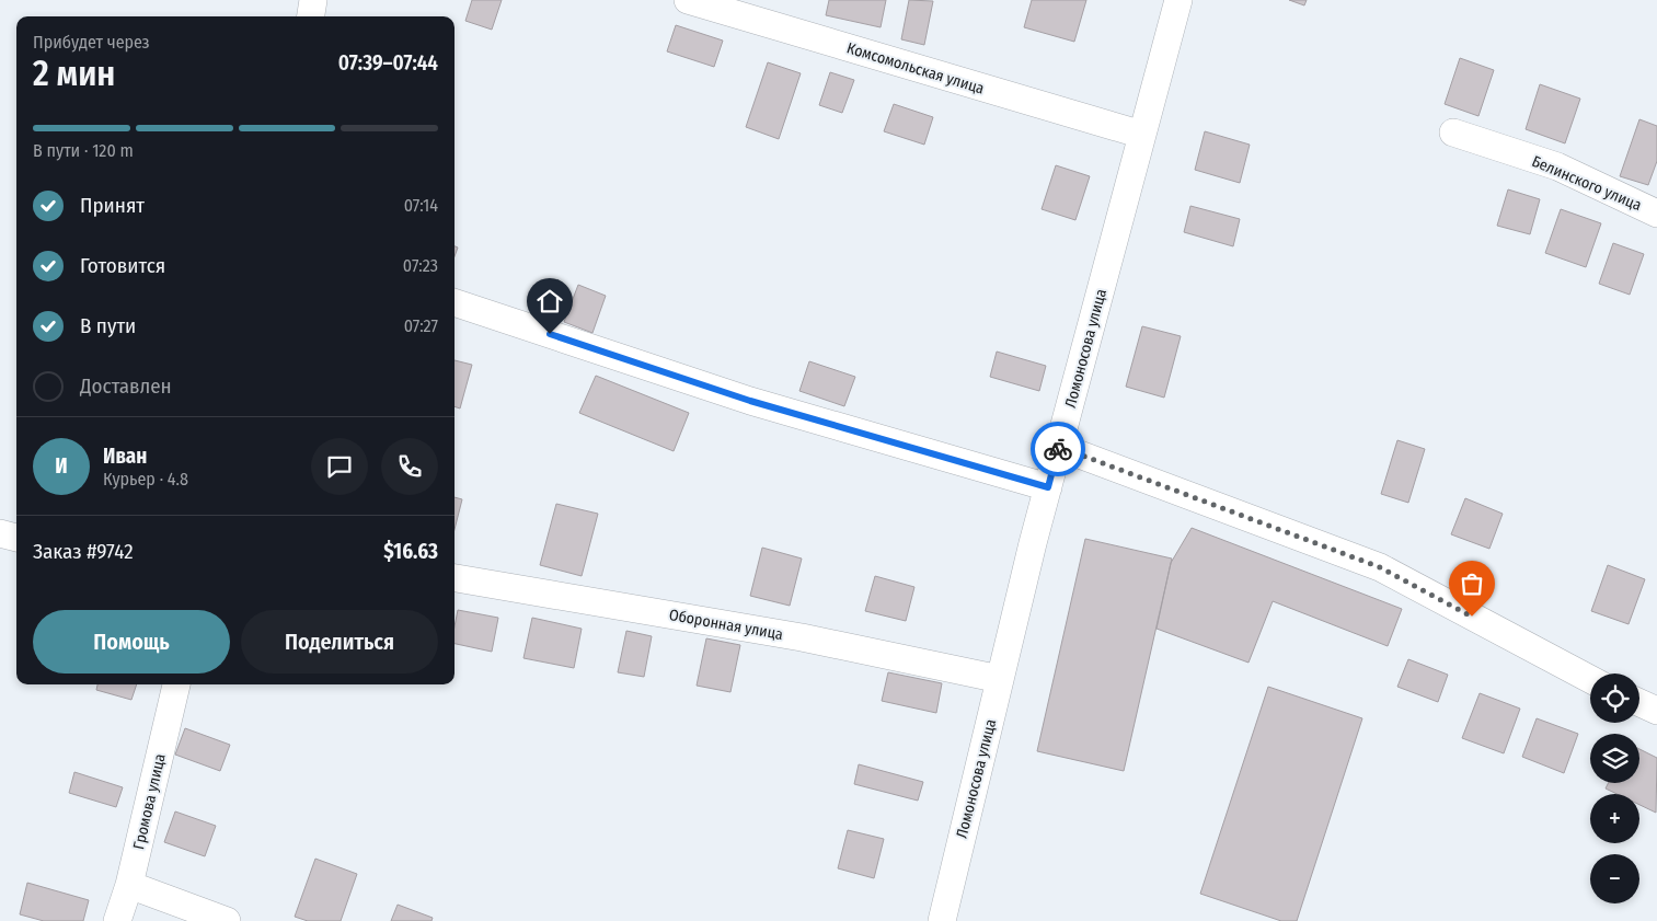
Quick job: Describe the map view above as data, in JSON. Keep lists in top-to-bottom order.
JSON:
{
  "streets": {
    "street": [
      "Комсомольская улица",
      "Белинского улица",
      "Ломоносова улица",
      "Оборонная улица",
      "Громова улица"
    ]
  },
  "crossings": [
    ["Комсомольская улица", "Ломоносова улица"],
    ["Ломоносова улица", "Оборонная улица"]
  ],
  "page": {
    "heading": ["2 мин", "Прибудет через", "07:39–07:44"],
    "panel": [
      "Иван",
      "Курьер · 4.8",
      "Заказ #9742",
      "$16.63"
    ],
    "bar": "В пути · 120 m",
    "list": [
      ["Принят", "07:14"],
      ["Готовится", "07:23"],
      ["В пути", "07:27"],
      "Доставлен"
    ],
    "round": "И",
    "buttons": ["Помощь", "Поделиться"],
    "map_buttons": ["+", "−"]
  }
}
